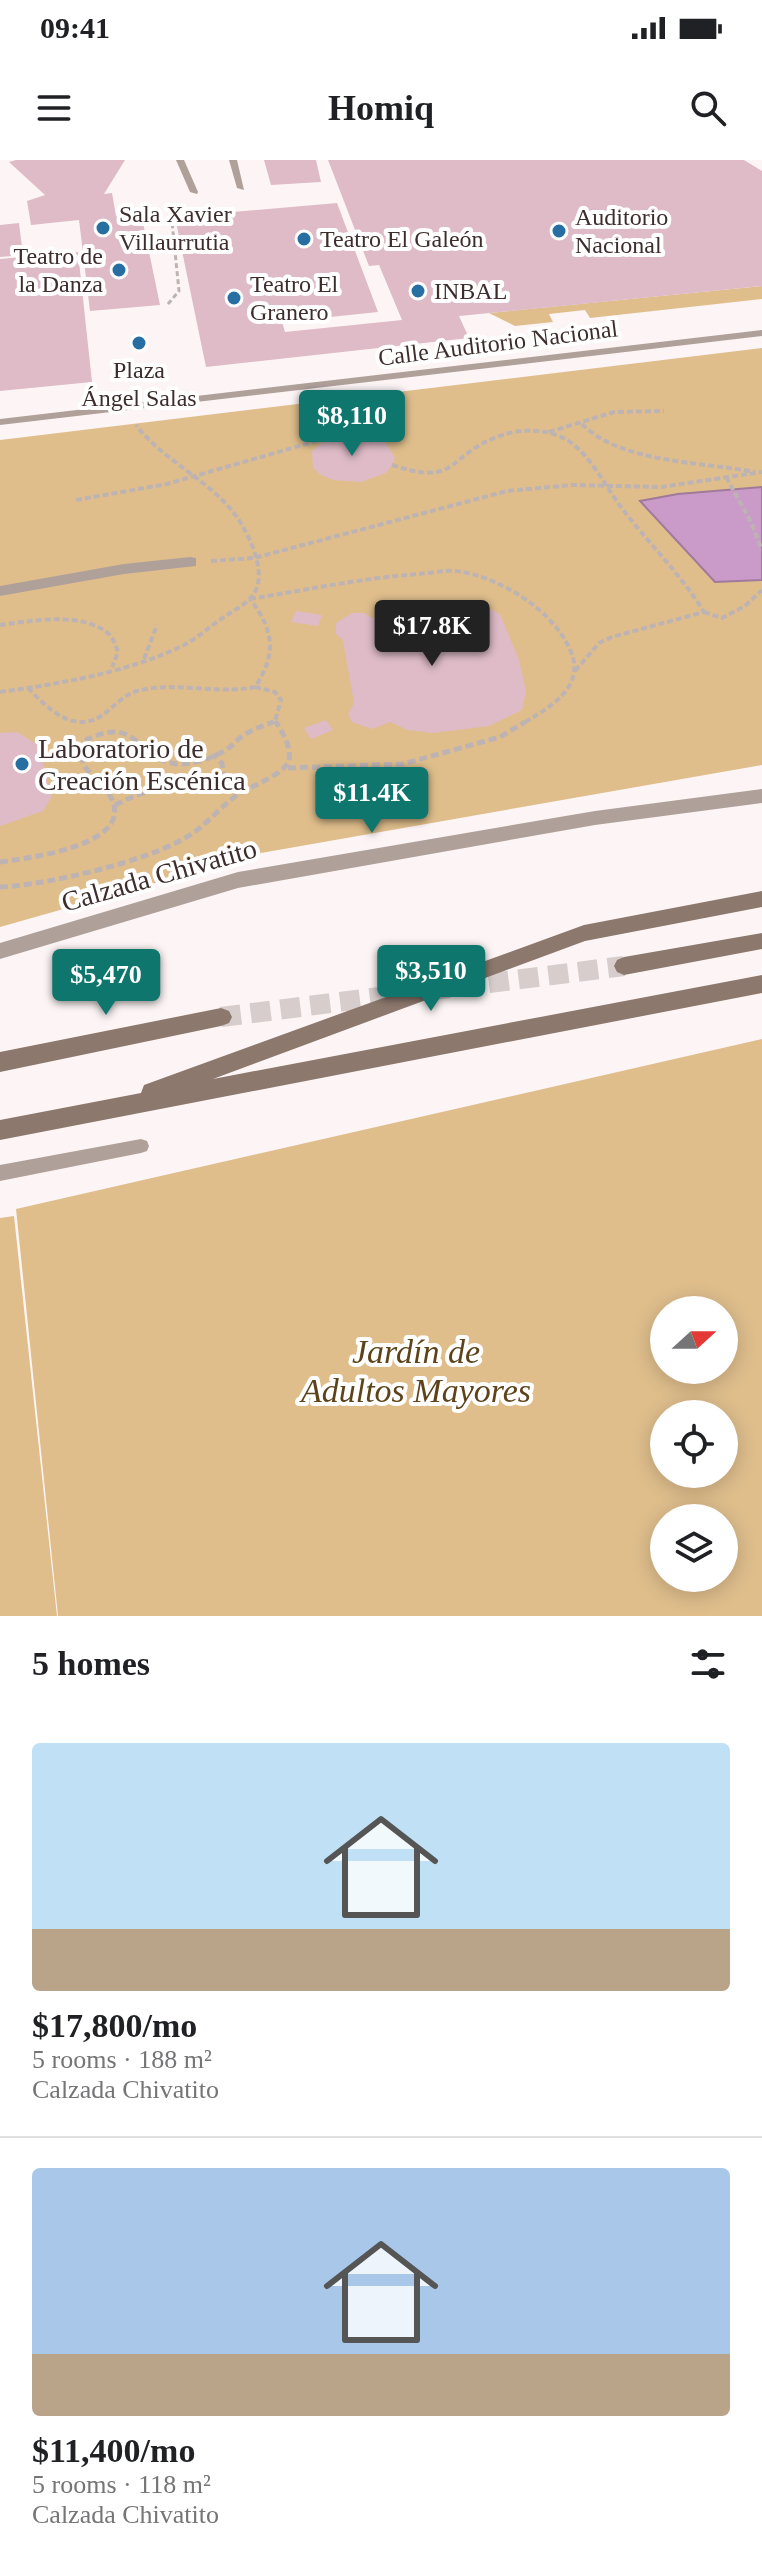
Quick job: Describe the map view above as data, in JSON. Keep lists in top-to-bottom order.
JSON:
{
  "streets": {
    "street": ["Calzada Chivatito"],
    "lane": ["Calle Auditorio Nacional"]
  },
  "parks": ["Jardín de Adultos Mayores"],
  "places": [
    "Sala Xavier Villaurrutia",
    "Auditorio Nacional",
    "Teatro El Galeón",
    "Teatro de la Danza",
    "INBAL",
    "Teatro El Granero",
    "Plaza Ángel Salas",
    "Laboratorio de Creación Escénica"
  ],
  "north": "right",
  "page": {
    "status": "09:41",
    "header": "Homiq",
    "price": [
      "$8,110",
      "$17.8K",
      "$11.4K",
      "$3,510",
      "$5,470"
    ],
    "heading": "5 homes",
    "list": [
      {
        "name": "$17,800/mo",
        "note": "5 rooms · 188 m² · Calzada Chivatito"
      },
      {
        "name": "$11,400/mo",
        "note": "5 rooms · 118 m² · Calzada Chivatito"
      }
    ]
  }
}
